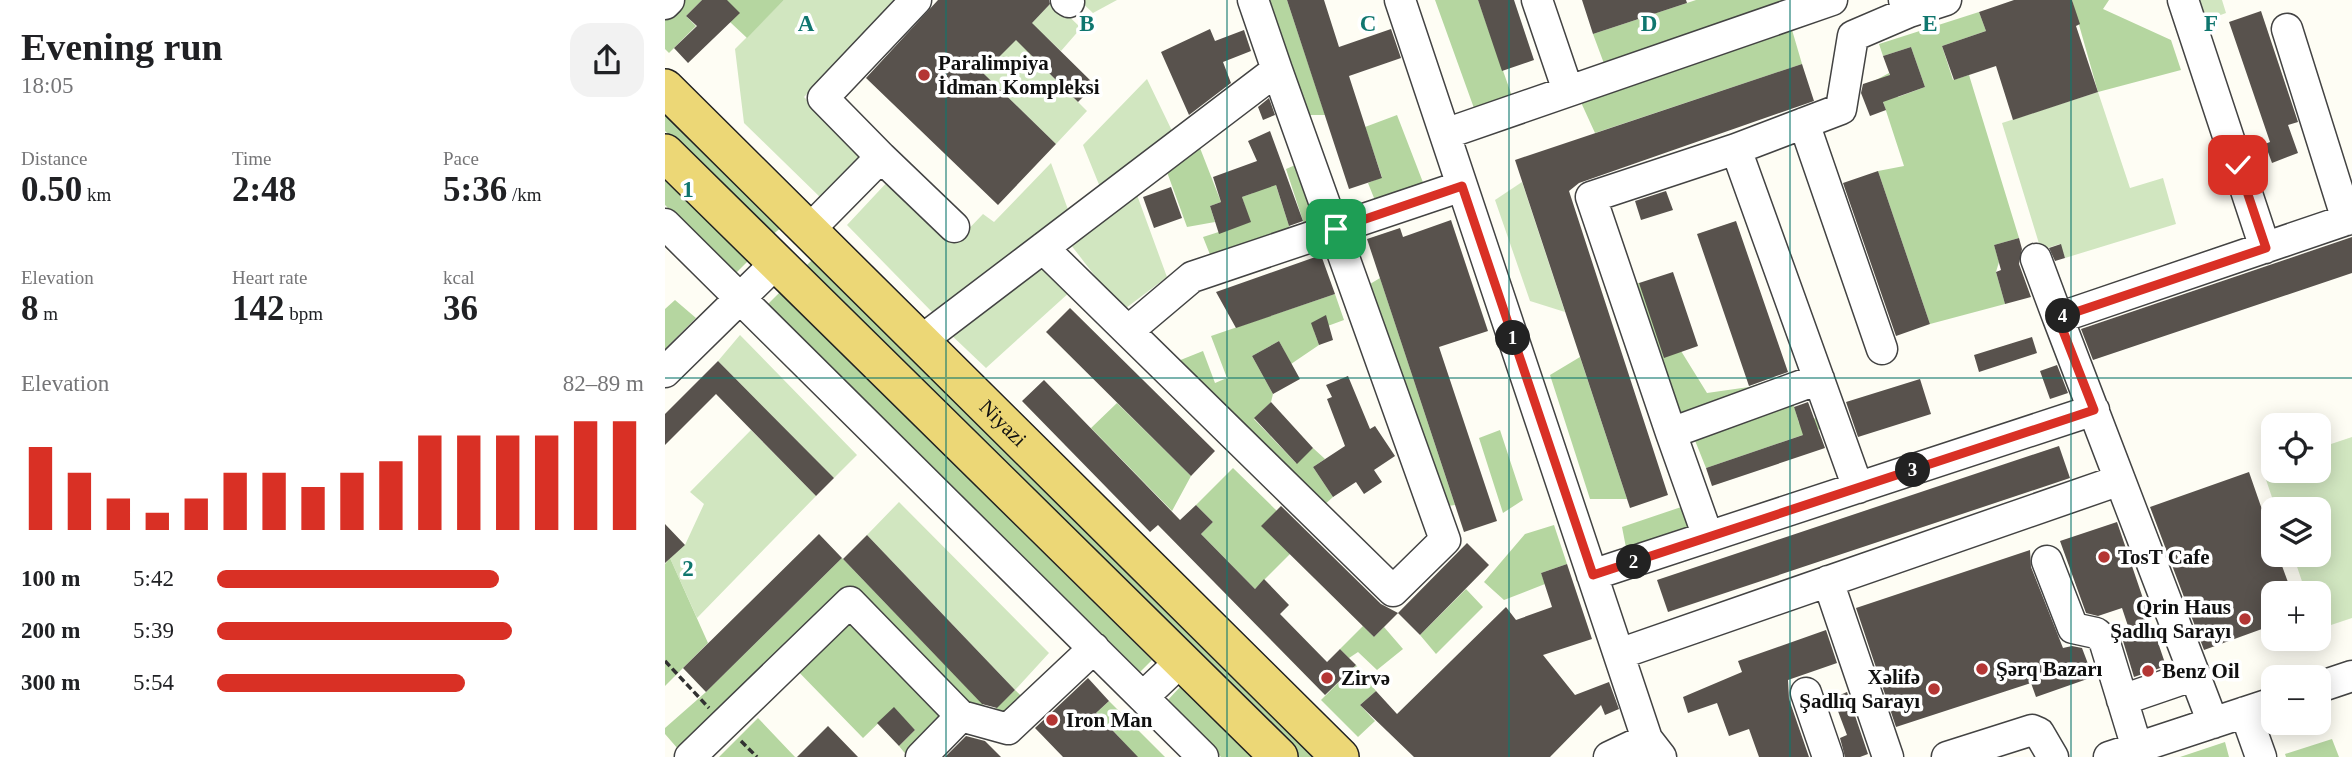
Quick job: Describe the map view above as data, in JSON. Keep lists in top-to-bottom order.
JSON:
{
  "streets": {
    "main road": ["Niyazi"]
  },
  "places": [
    "Paralimpiya İdman Kompleksi",
    "TosT Cafe",
    "Qrin Haus Şadlıq Sarayı",
    "Şərq Bazarı",
    "Benz Oil",
    "Zirvə",
    "Xəlifə Şadlıq Sarayı",
    "Iron Man"
  ],
  "page": {
    "heading": ["Evening run", "18:05"],
    "stats": [
      ["Distance", "0.50 km"],
      ["Time", "2:48"],
      ["Pace", "5:36 /km"],
      ["Elevation", "8 m"],
      ["Heart rate", "142 bpm"],
      ["kcal", "36"]
    ],
    "pins": [
      "4",
      "1",
      "3",
      "2"
    ],
    "chart": ["Elevation", "82–89 m"],
    "map_buttons": ["+", "−"],
    "list": [
      {
        "name": "100 m",
        "note": "5:42"
      },
      {
        "name": "200 m",
        "note": "5:39"
      },
      {
        "name": "300 m",
        "note": "5:54"
      }
    ]
  },
  "grid": {
    "columns": [
      "A",
      "B",
      "C",
      "D",
      "E",
      "F"
    ],
    "rows": ["1", "2"]
  }
}
